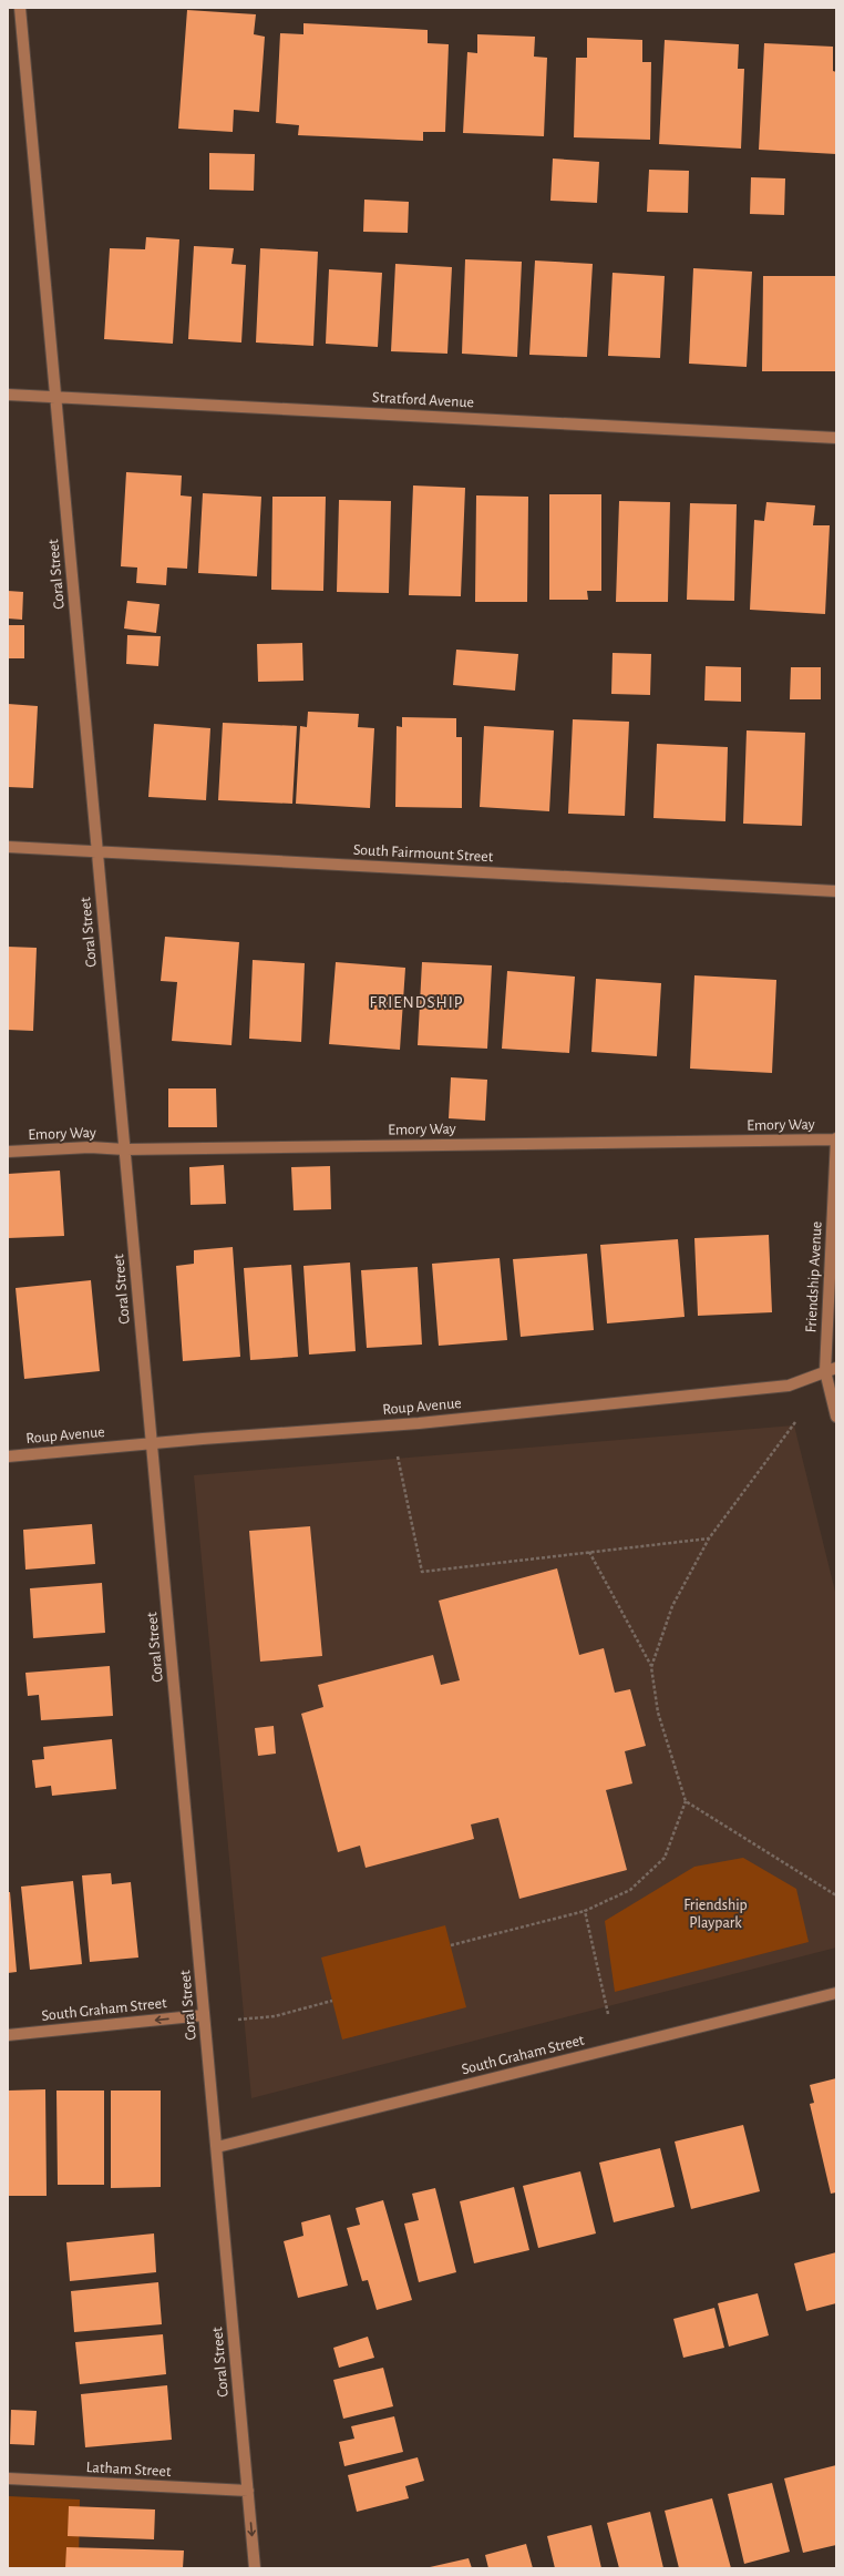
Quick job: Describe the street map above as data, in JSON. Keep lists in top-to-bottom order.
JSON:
{
  "streets": {
    "street": [
      "Stratford Avenue",
      "Coral Street",
      "South Fairmount Street",
      "Emory Way",
      "Friendship Avenue",
      "Roup Avenue",
      "South Graham Street",
      "Latham Street"
    ]
  },
  "crossings": [
    ["Stratford Avenue", "Coral Street"],
    ["Coral Street", "South Fairmount Street"],
    ["Coral Street", "Emory Way"],
    ["Coral Street", "Roup Avenue"],
    ["Coral Street", "South Graham Street"],
    ["Coral Street", "Latham Street"],
    ["Emory Way", "Friendship Avenue"],
    ["Friendship Avenue", "Roup Avenue"]
  ],
  "districts": ["FRIENDSHIP"],
  "parks": ["Friendship Playpark"]
}
